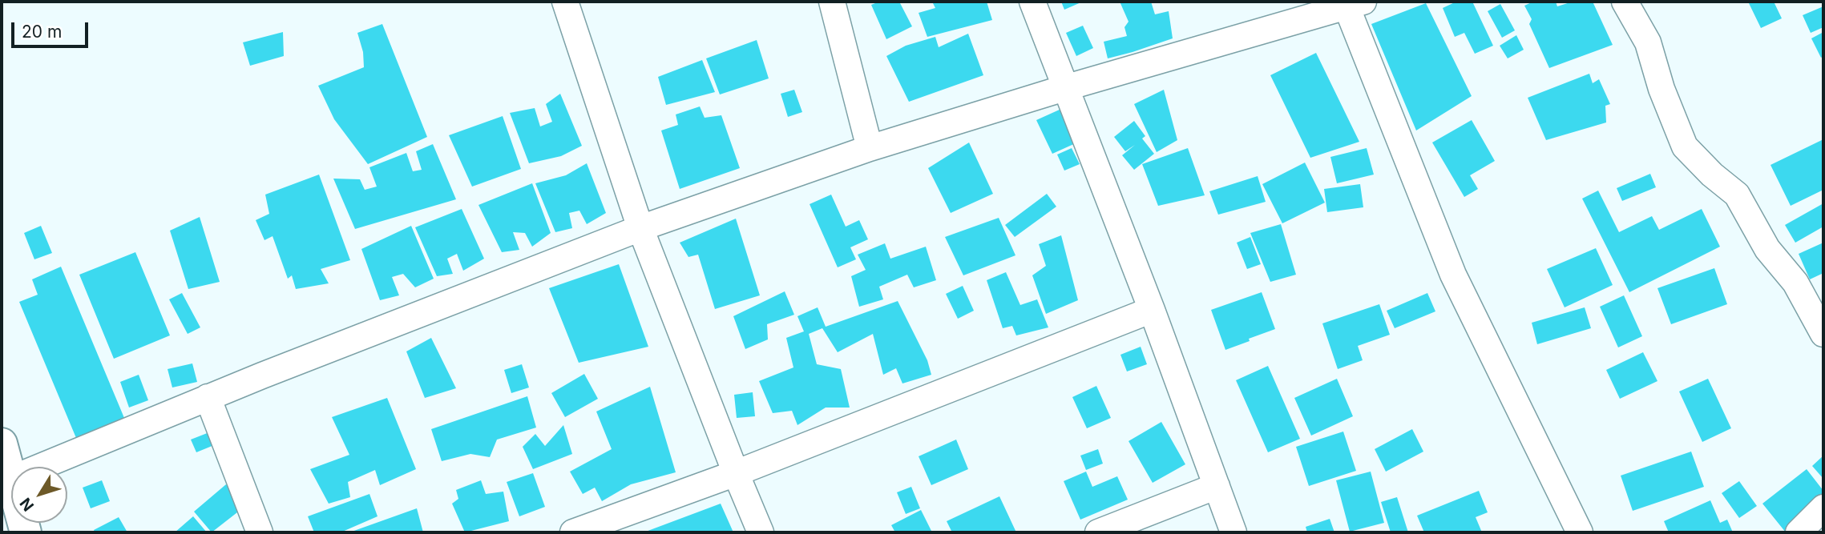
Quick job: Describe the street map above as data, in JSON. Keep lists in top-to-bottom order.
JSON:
{
  "scale_bar": "20 m",
  "north": "bottom left"
}
